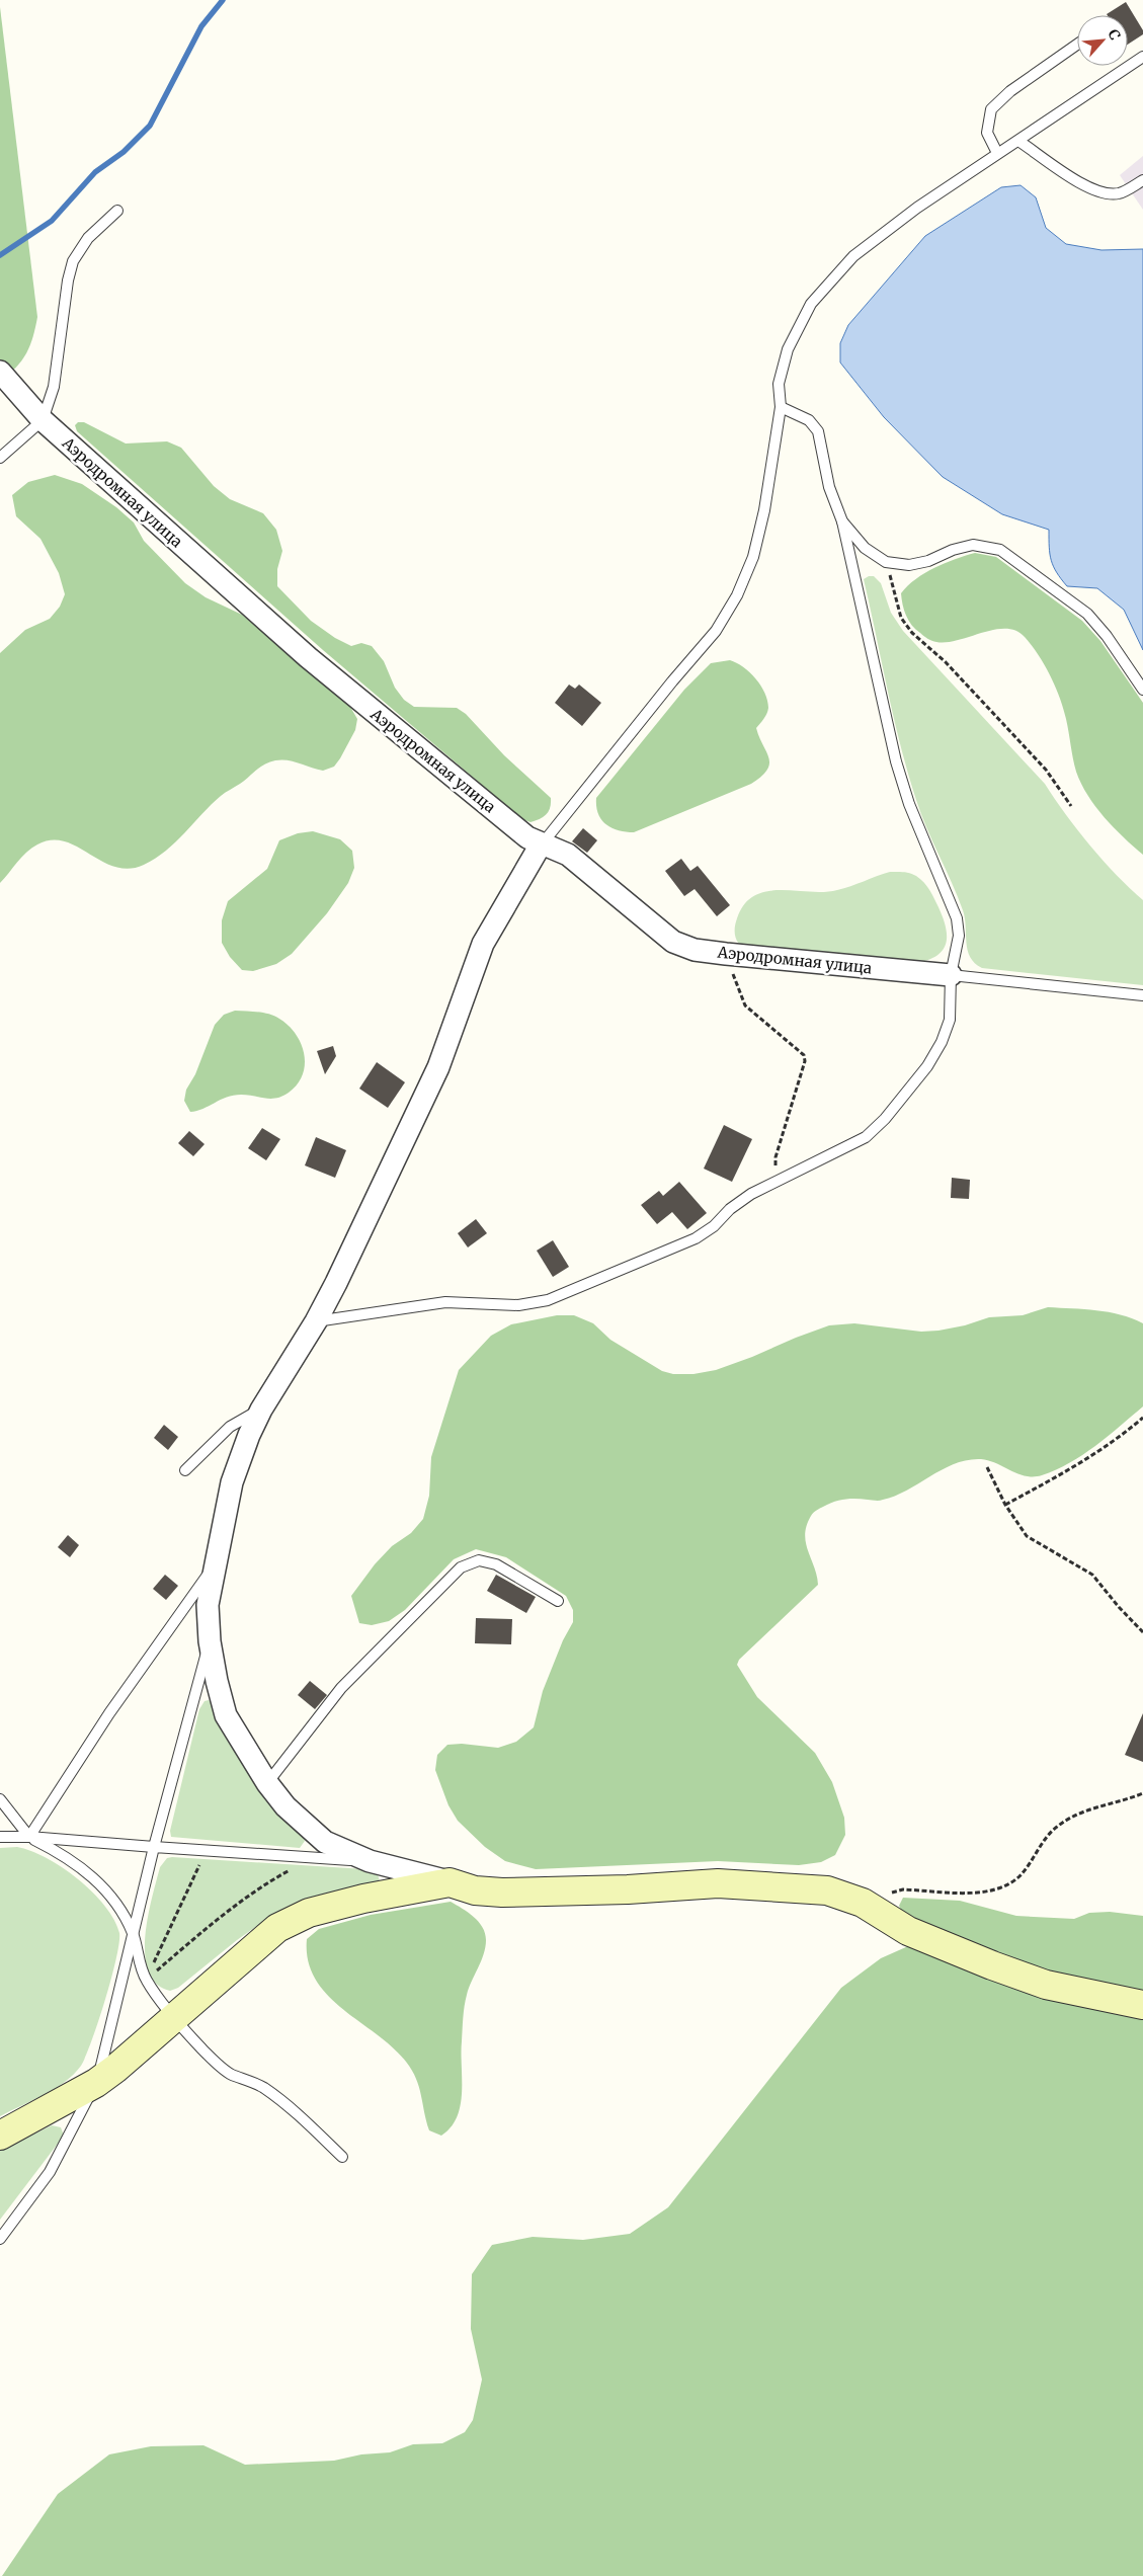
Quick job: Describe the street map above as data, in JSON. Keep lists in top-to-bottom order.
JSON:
{
  "streets": {
    "street": ["Аэродромная улица"]
  },
  "north": "top right"
}
